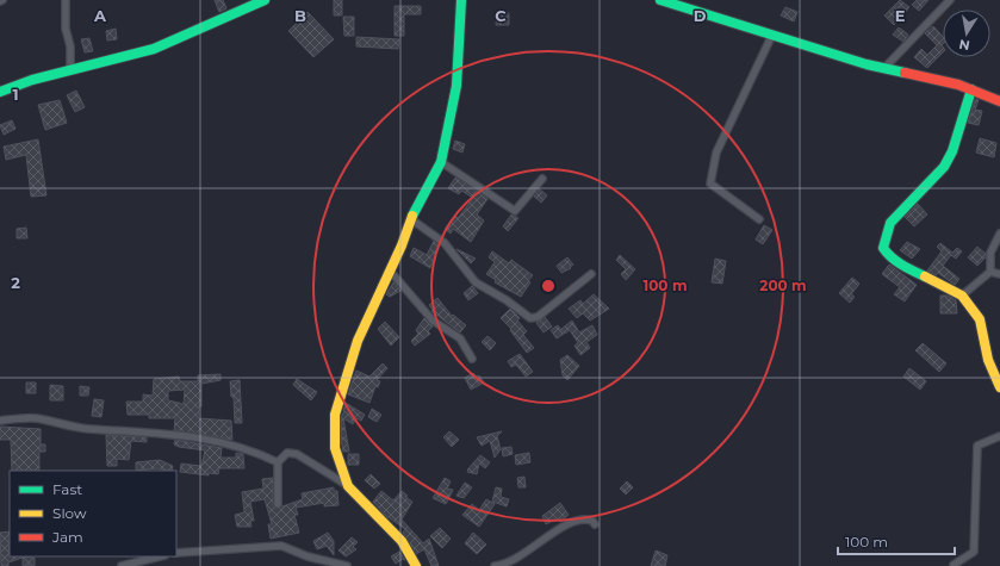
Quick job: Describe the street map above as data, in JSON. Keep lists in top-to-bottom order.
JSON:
{
  "legend": ["Fast", "Slow", "Jam"],
  "scale_bar": "100 m",
  "north": "bottom",
  "grid": {
    "columns": [
      "A",
      "B",
      "C",
      "D",
      "E"
    ],
    "rows": ["1", "2"]
  },
  "rings": ["100 m", "200 m"]
}
